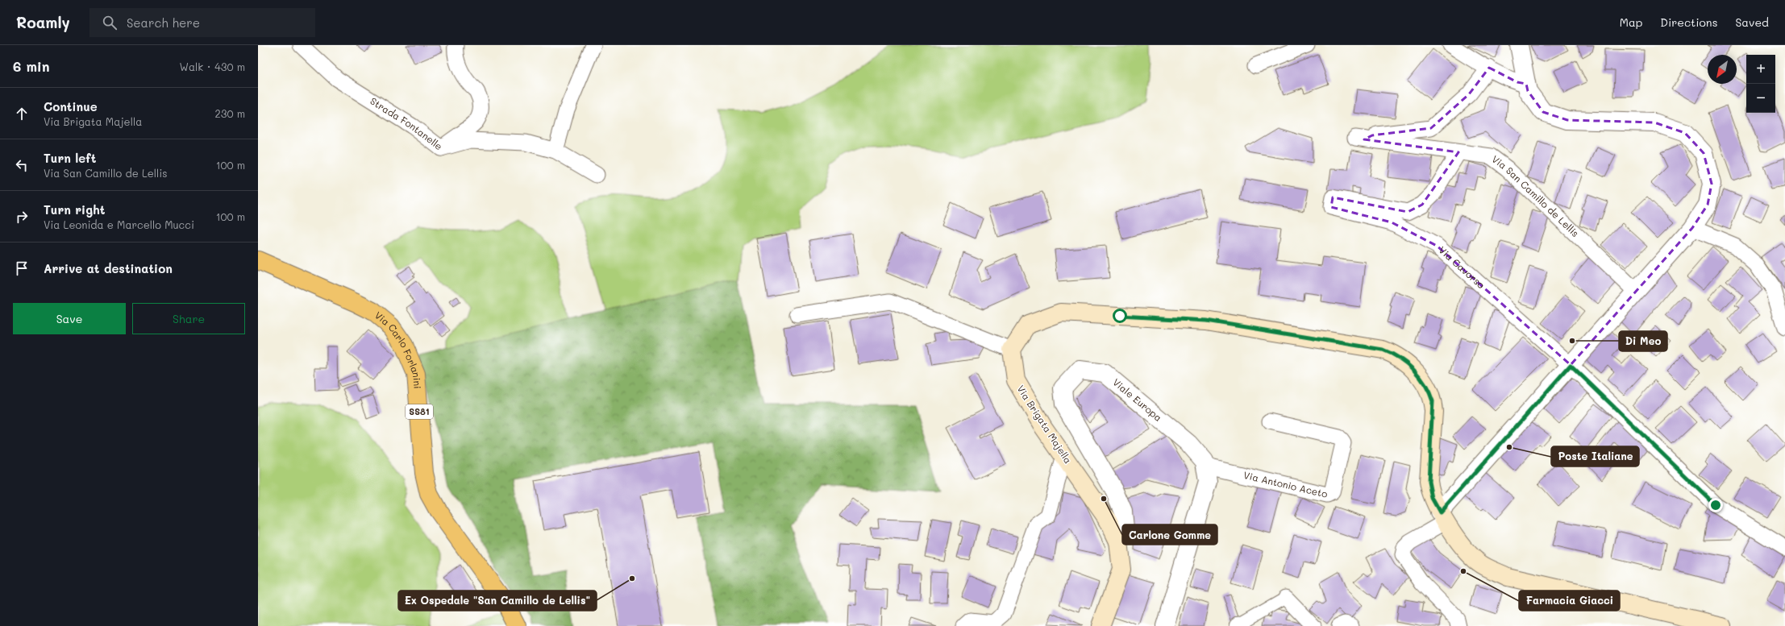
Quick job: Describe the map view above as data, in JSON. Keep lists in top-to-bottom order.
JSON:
{
  "streets": {
    "main road": ["Via Carlo Forlanini", "SS81", "Via Brigata Majella"],
    "street": [
      "Strada Fontanelle",
      "Via San Camillo de Lellis",
      "Via Cavorso",
      "Viale Europa",
      "Via Antonio Aceto"
    ]
  },
  "crossings": [
    ["Via San Camillo de Lellis", "Via Cavorso"],
    ["Viale Europa", "Via Brigata Majella"],
    ["Viale Europa", "Via Antonio Aceto"]
  ],
  "places": [
    "Di Meo",
    "Poste Italiane",
    "Carlone Gomme",
    "Farmacia Giacci",
    "Ex Ospedale \"San Camillo de Lellis\""
  ],
  "north": "bottom left",
  "page": {
    "header": "Roamly",
    "search": "Search here",
    "nav": ["Map", "Directions", "Saved"],
    "heading": ["6 min", "Walk · 430 m"],
    "map_buttons": ["+", "−"],
    "list": [
      ["Continue", "Via Brigata Majella", "230 m"],
      ["Turn left", "Via San Camillo de Lellis", "100 m"],
      ["Turn right", "Via Leonida e Marcello Mucci", "100 m"],
      "Arrive at destination"
    ],
    "buttons": ["Save", "Share"]
  }
}
